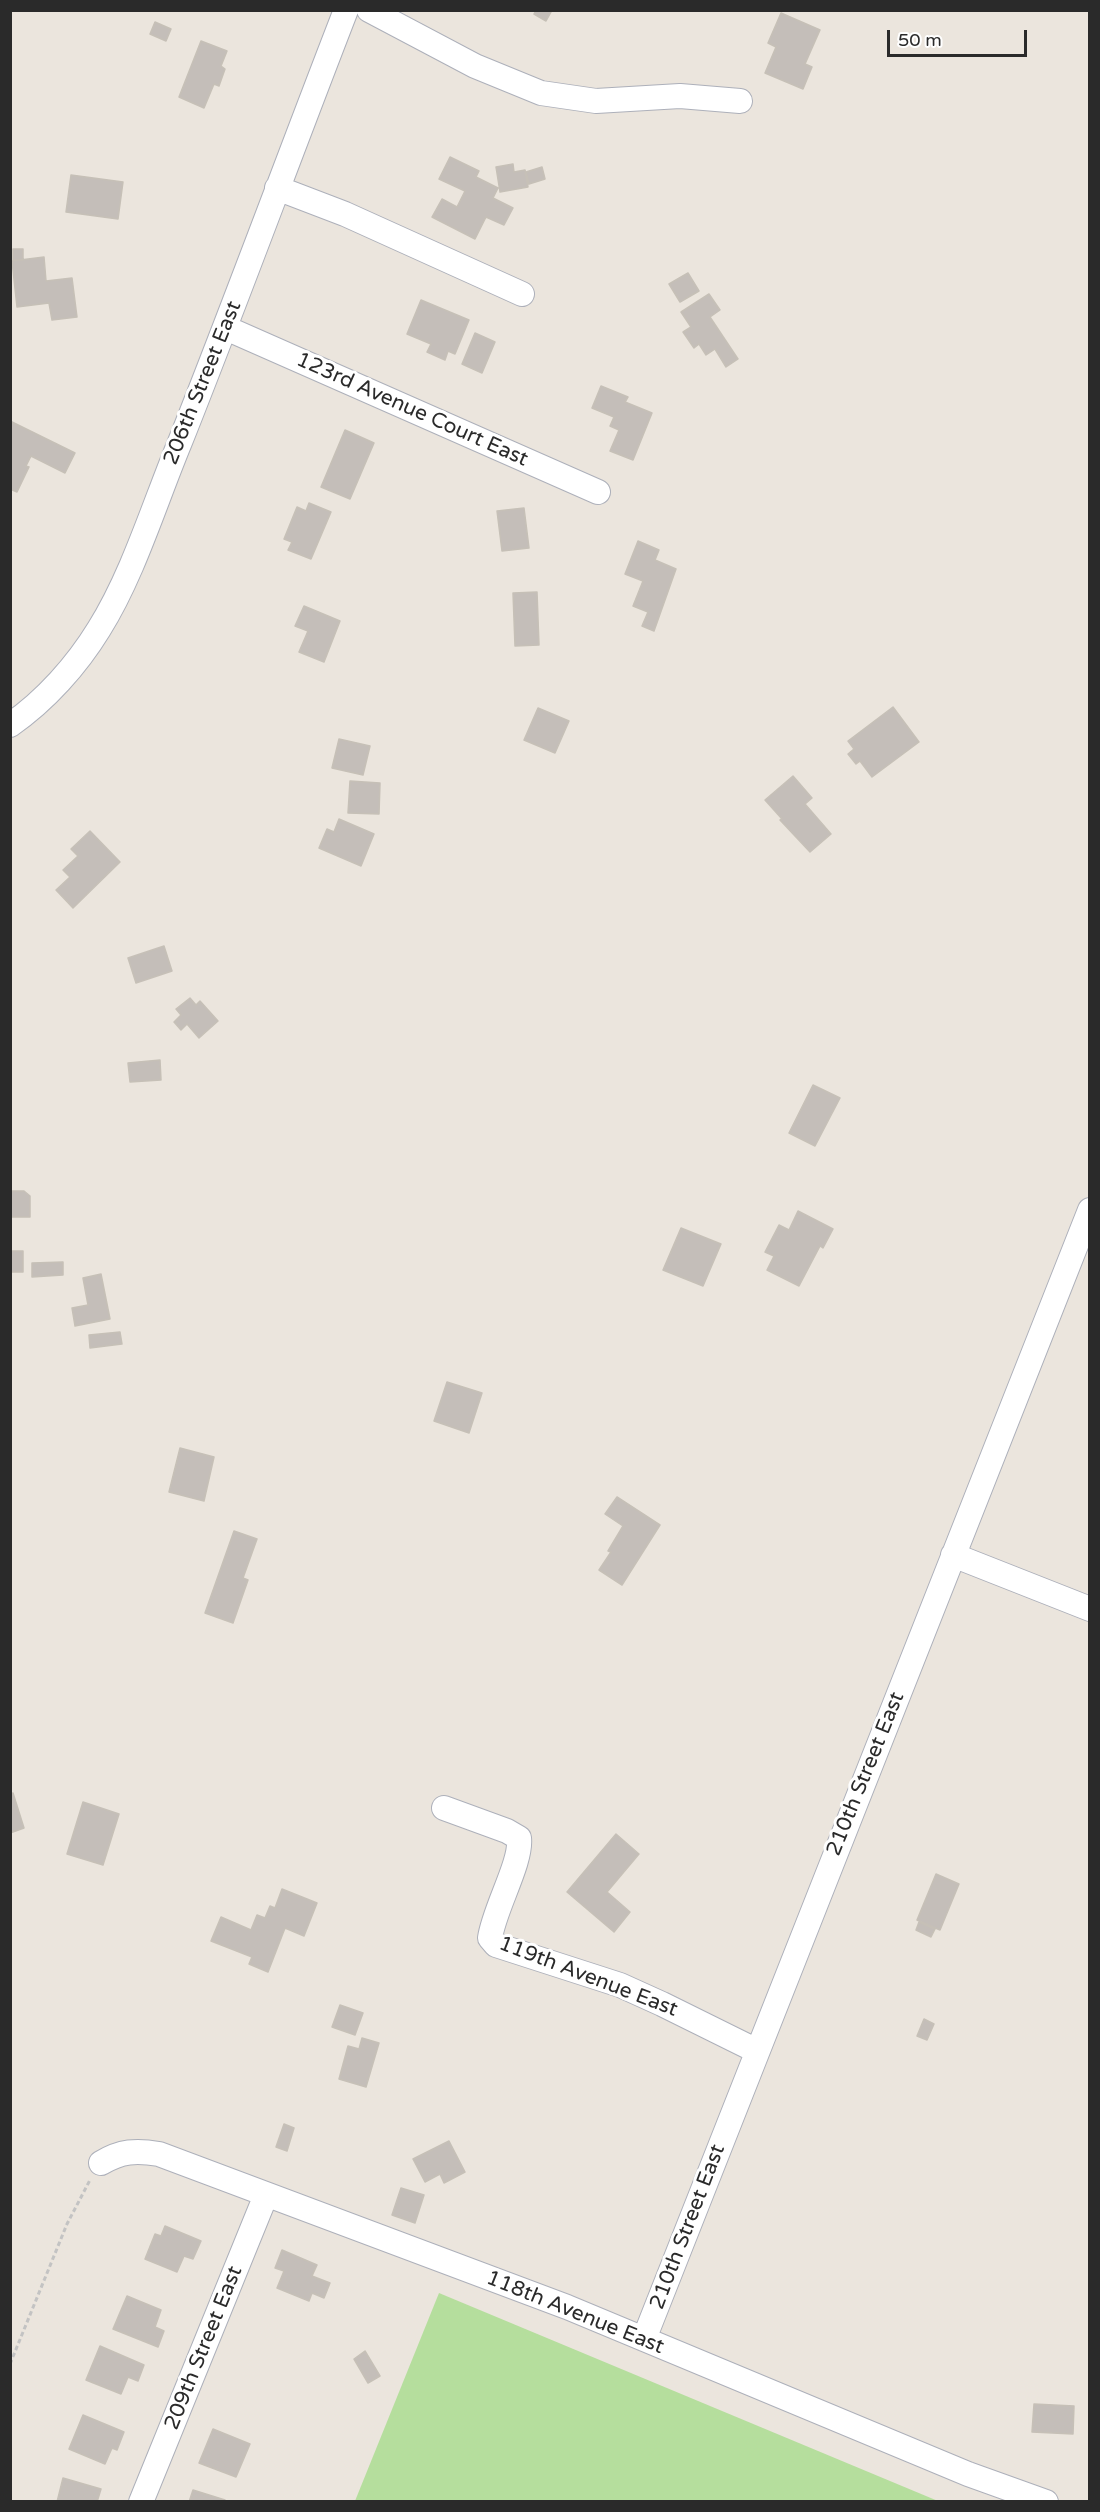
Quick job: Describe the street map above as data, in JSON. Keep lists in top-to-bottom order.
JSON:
{
  "streets": {
    "street": [
      "206th Street East",
      "123rd Avenue Court East",
      "210th Street East",
      "119th Avenue East",
      "118th Avenue East",
      "209th Street East"
    ]
  },
  "crossings": [
    ["206th Street East", "123rd Avenue Court East"],
    ["210th Street East", "119th Avenue East"],
    ["210th Street East", "118th Avenue East"],
    ["118th Avenue East", "209th Street East"]
  ],
  "scale_bar": "50 m"
}
